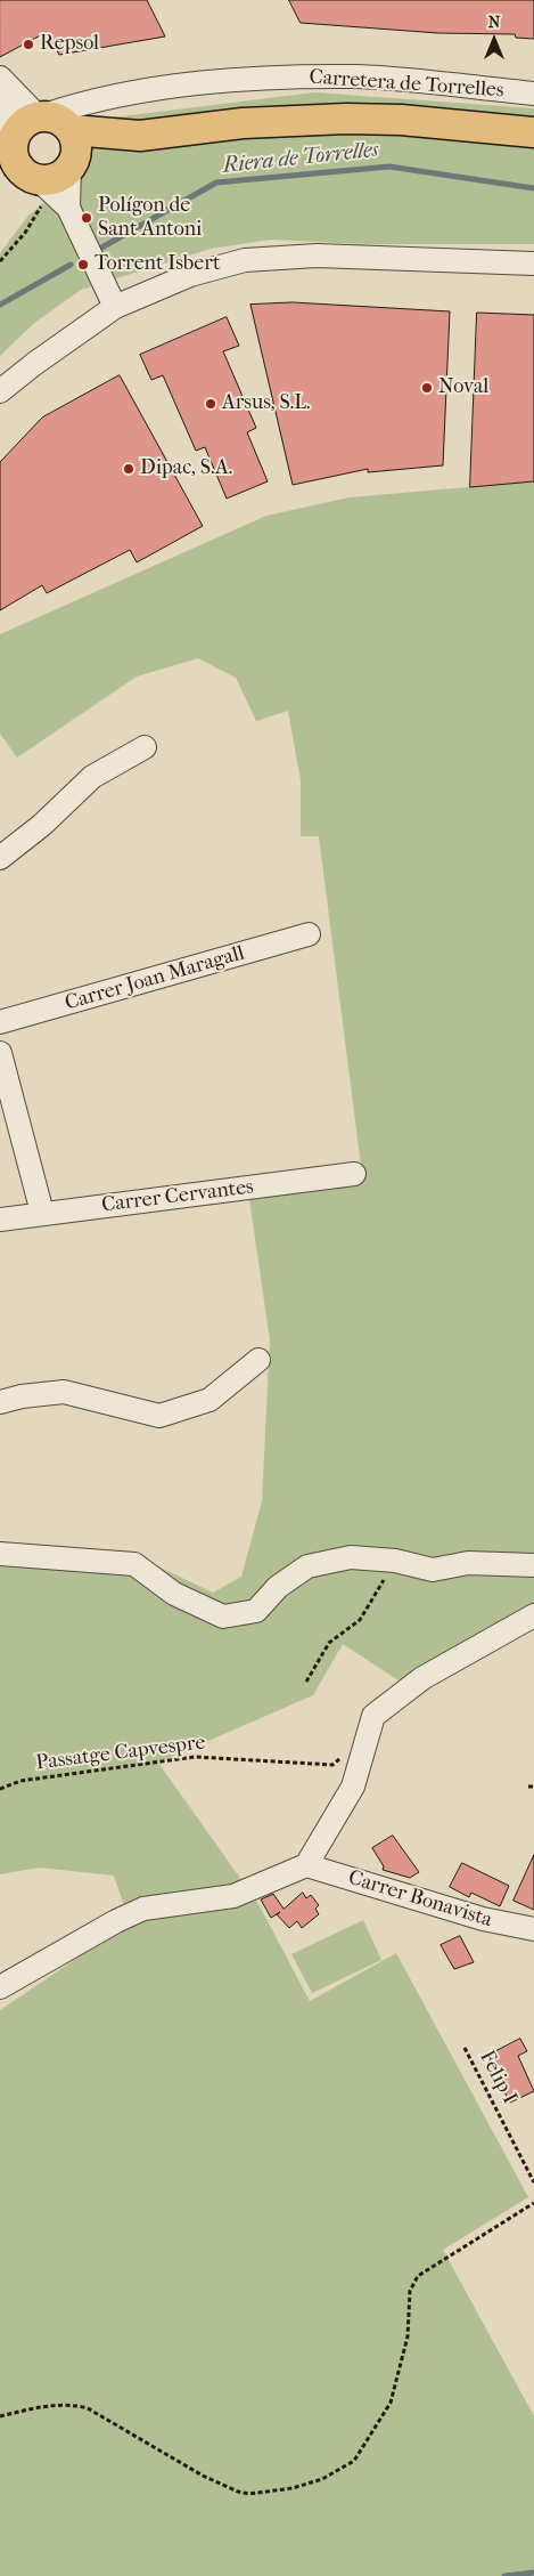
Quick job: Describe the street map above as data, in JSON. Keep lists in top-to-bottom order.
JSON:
{
  "streets": {
    "main road": ["Carretera de Torrelles"],
    "street": ["Carrer Joan Maragall", "Carrer Cervantes", "Carrer Bonavista"],
    "path": ["Passatge Capvespre", "Felip I"]
  },
  "water": ["Riera de Torrelles"],
  "places": [
    "Repsol",
    "Polígon de Sant Antoni",
    "Torrent Isbert",
    "Noval",
    "Arsus, S.L.",
    "Dipac, S.A."
  ],
  "north": "top"
}
